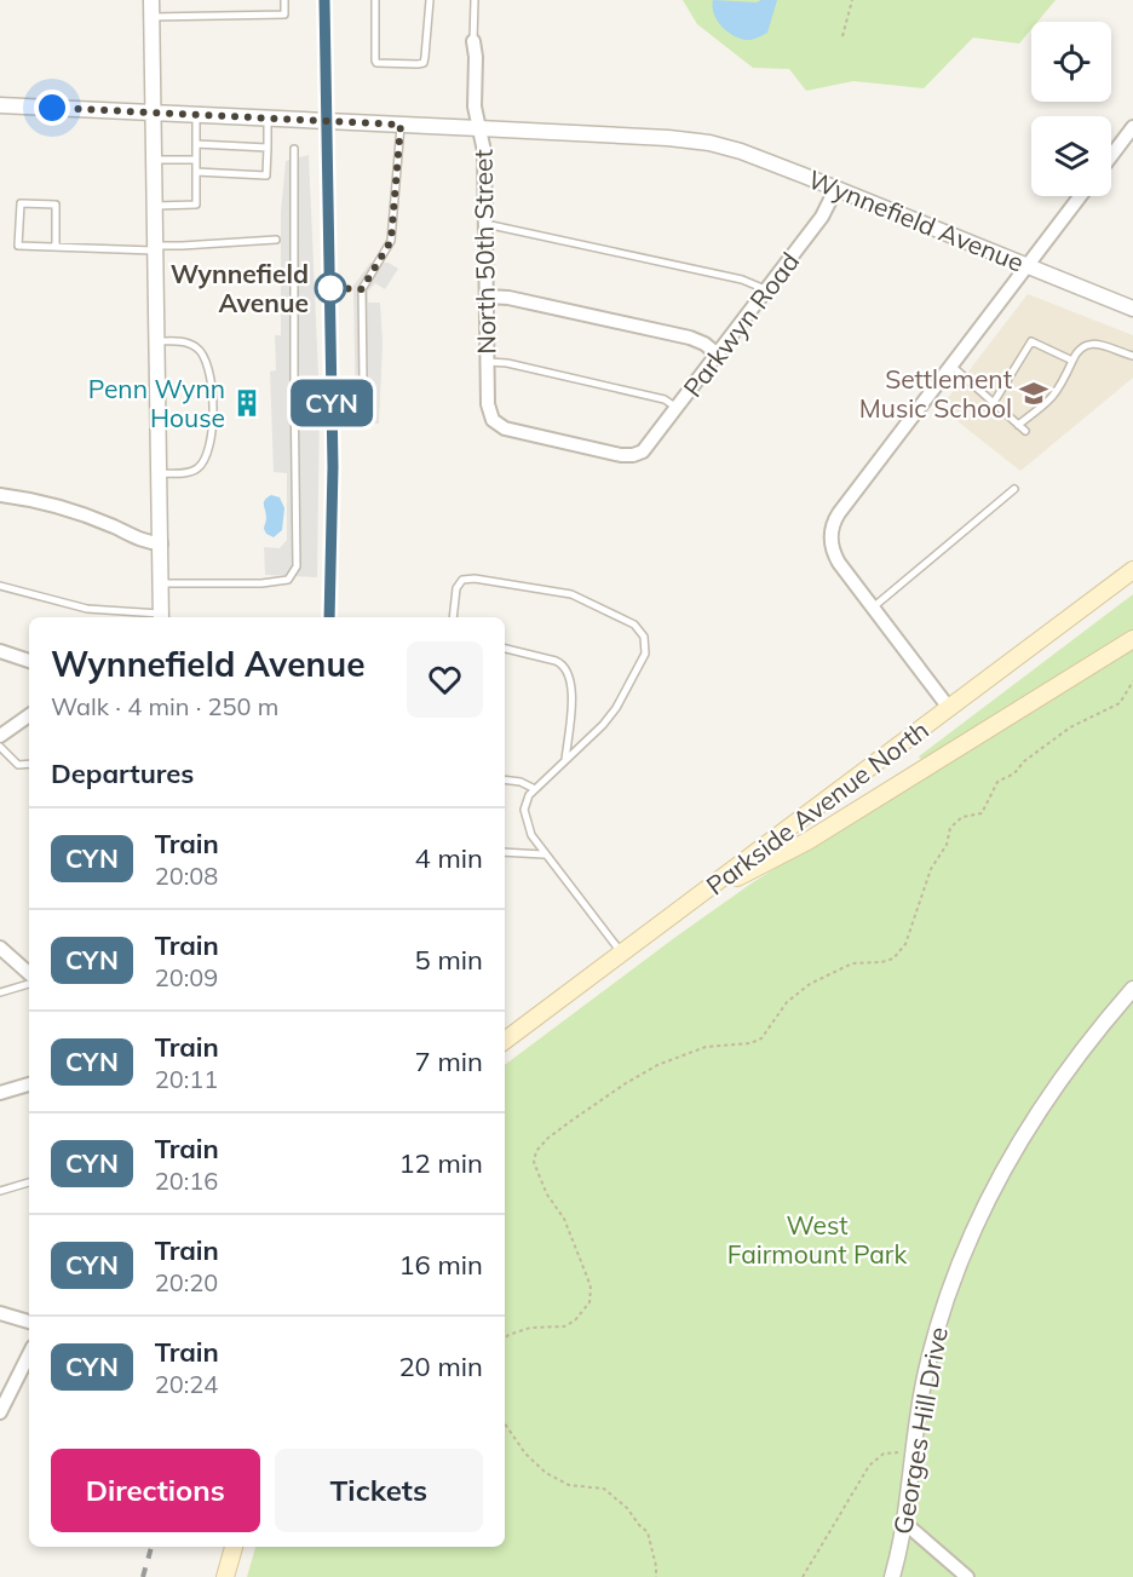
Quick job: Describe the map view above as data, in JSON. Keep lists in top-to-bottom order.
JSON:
{
  "streets": {
    "main road": ["Parkside Avenue North"],
    "street": [
      "Wynnefield Avenue",
      "North 50th Street",
      "Parkwyn Road",
      "Georges Hill Drive"
    ]
  },
  "crossings": [
    ["Wynnefield Avenue", "North 50th Street"],
    ["Wynnefield Avenue", "Parkwyn Road"],
    ["North 50th Street", "Parkwyn Road"]
  ],
  "parks": ["West Fairmount Park"],
  "places": {
    "other": ["Wynnefield Avenue"],
    "school or university": ["Settlement Music School"],
    "building": ["Penn Wynn House"]
  },
  "page": {
    "on_map": "CYN",
    "heading": [
      ["Wynnefield Avenue", "Walk · 4 min · 250 m"],
      "Departures"
    ],
    "list": [
      {
        "mark": "CYN",
        "name": "Train",
        "note": "20:08",
        "value": "4 min"
      },
      {
        "mark": "CYN",
        "name": "Train",
        "note": "20:09",
        "value": "5 min"
      },
      {
        "mark": "CYN",
        "name": "Train",
        "note": "20:11",
        "value": "7 min"
      },
      {
        "mark": "CYN",
        "name": "Train",
        "note": "20:16",
        "value": "12 min"
      },
      {
        "mark": "CYN",
        "name": "Train",
        "note": "20:20",
        "value": "16 min"
      },
      {
        "mark": "CYN",
        "name": "Train",
        "note": "20:24",
        "value": "20 min"
      }
    ],
    "buttons": ["Directions", "Tickets"]
  }
}
